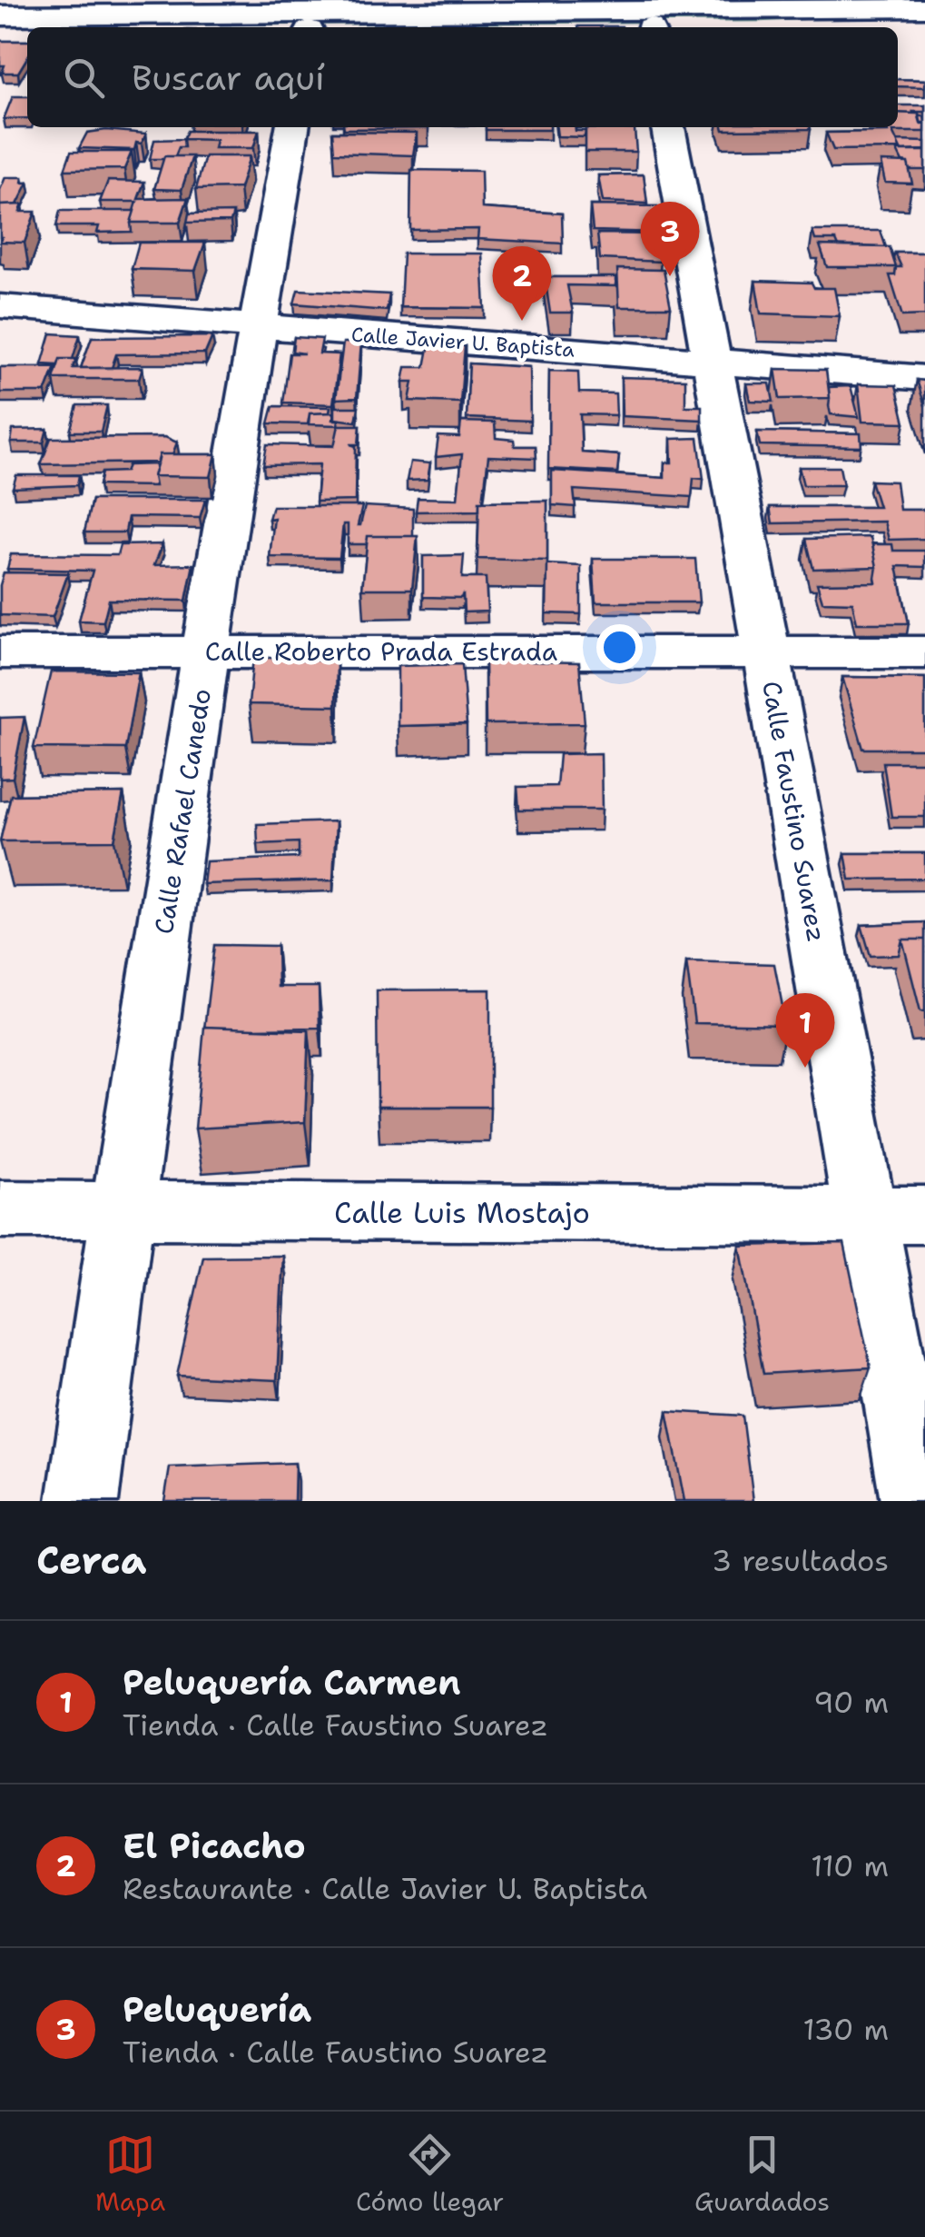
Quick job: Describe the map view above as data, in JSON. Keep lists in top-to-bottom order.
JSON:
{
  "streets": {
    "main road": [
      "Calle Javier U. Baptista",
      "Calle Roberto Prada Estrada",
      "Calle Rafael Canedo",
      "Calle Faustino Suarez",
      "Calle Luis Mostajo"
    ]
  },
  "crossings": [
    ["Calle Javier U. Baptista", "Calle Rafael Canedo"],
    ["Calle Javier U. Baptista", "Calle Faustino Suarez"],
    ["Calle Roberto Prada Estrada", "Calle Rafael Canedo"],
    ["Calle Roberto Prada Estrada", "Calle Faustino Suarez"],
    ["Calle Rafael Canedo", "Calle Luis Mostajo"],
    ["Calle Faustino Suarez", "Calle Luis Mostajo"]
  ],
  "page": {
    "search": "Buscar aquí",
    "pins": ["3", "2", "1"],
    "heading": ["Cerca", "3 resultados"],
    "list": [
      {
        "mark": "1",
        "name": "Peluquería Carmen",
        "note": "Tienda · Calle Faustino Suarez",
        "value": "90 m"
      },
      {
        "mark": "2",
        "name": "El Picacho",
        "note": "Restaurante · Calle Javier U. Baptista",
        "value": "110 m"
      },
      {
        "mark": "3",
        "name": "Peluquería",
        "note": "Tienda · Calle Faustino Suarez",
        "value": "130 m"
      }
    ],
    "nav": ["Mapa", "Cómo llegar", "Guardados"]
  }
}
